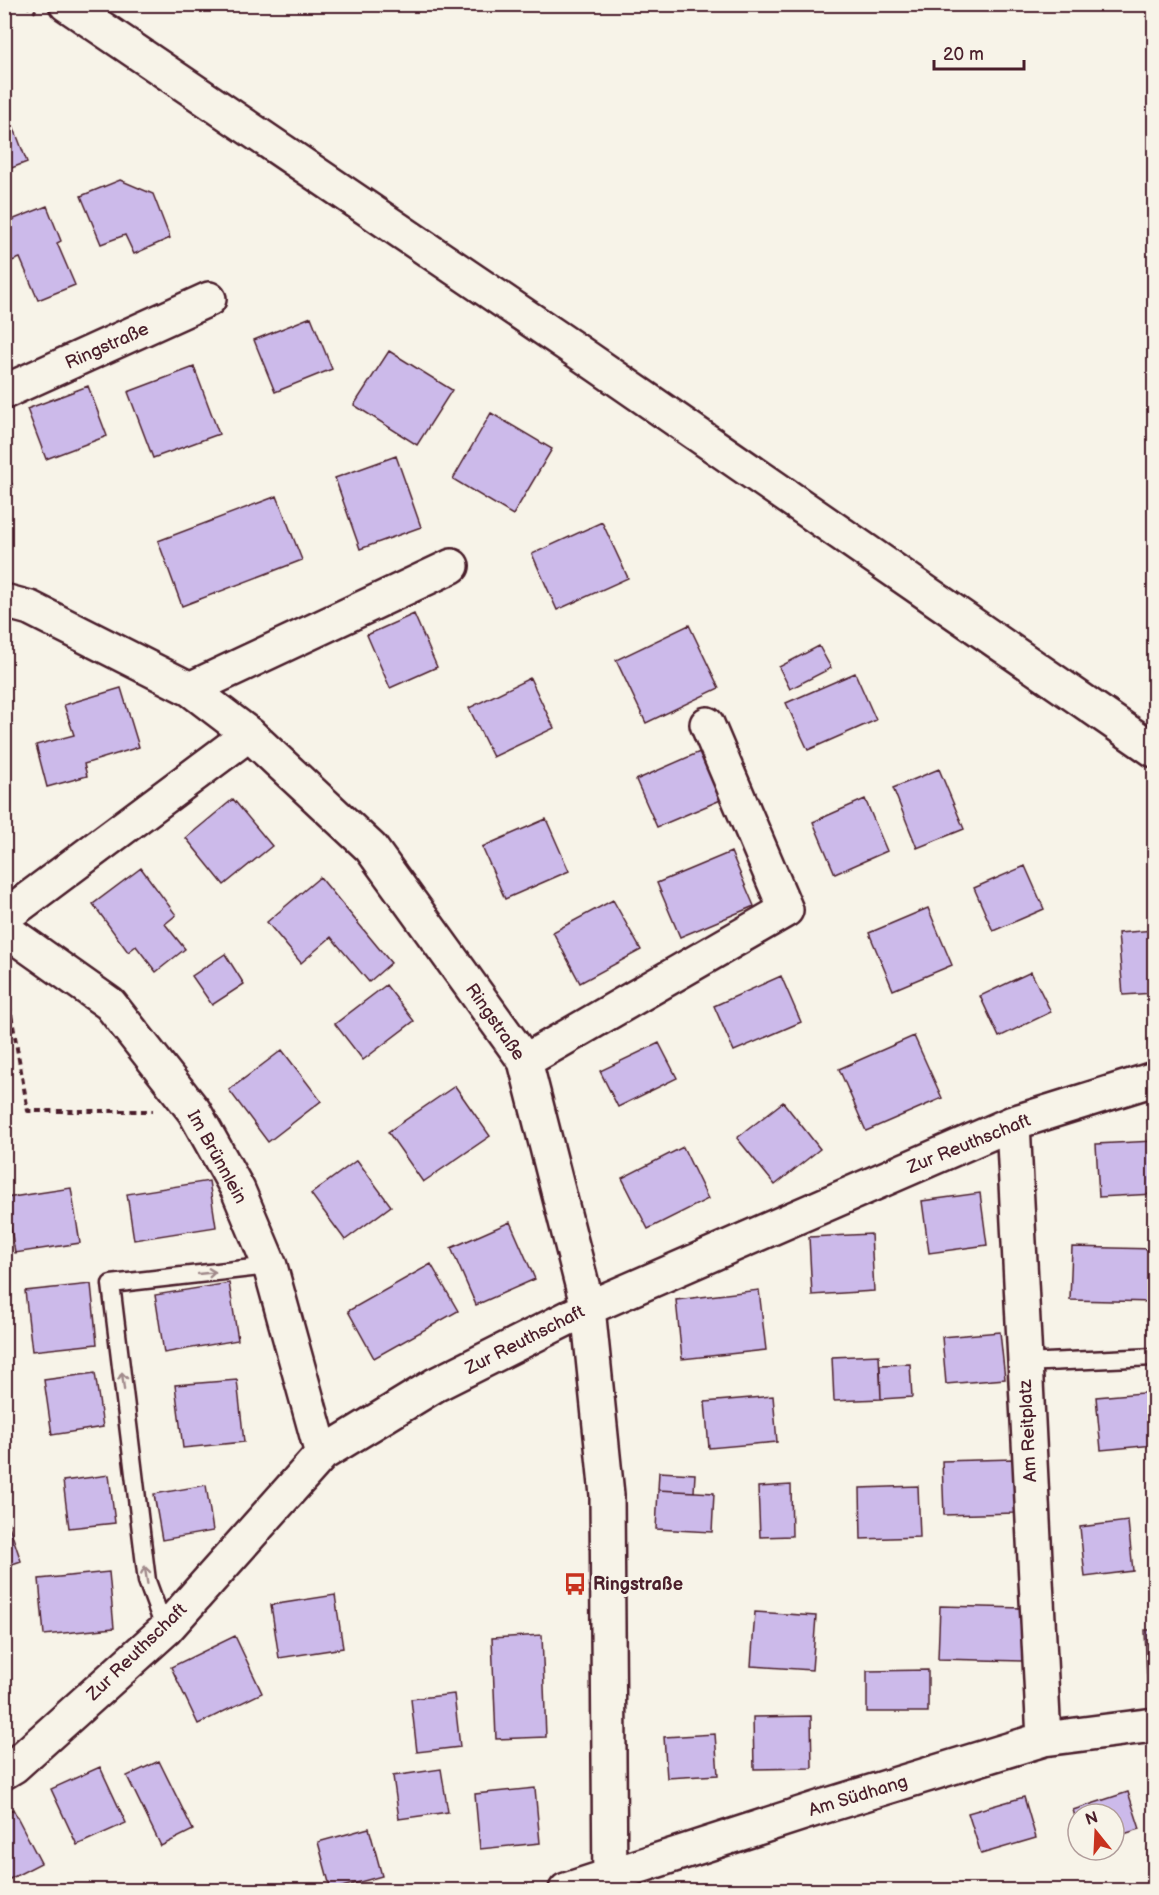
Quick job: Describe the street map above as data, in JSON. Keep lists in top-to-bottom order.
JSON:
{
  "streets": {
    "street": [
      "Ringstraße",
      "Zur Reuthschaft",
      "Im Brünnlein",
      "Am Reitplatz",
      "Am Südhang"
    ]
  },
  "crossings": [
    ["Ringstraße", "Zur Reuthschaft"],
    ["Ringstraße", "Am Südhang"],
    ["Zur Reuthschaft", "Im Brünnlein"],
    ["Zur Reuthschaft", "Am Reitplatz"],
    ["Am Reitplatz", "Am Südhang"]
  ],
  "places": {
    "bus stop": ["Ringstraße"]
  },
  "scale_bar": "20 m",
  "north": "top"
}
